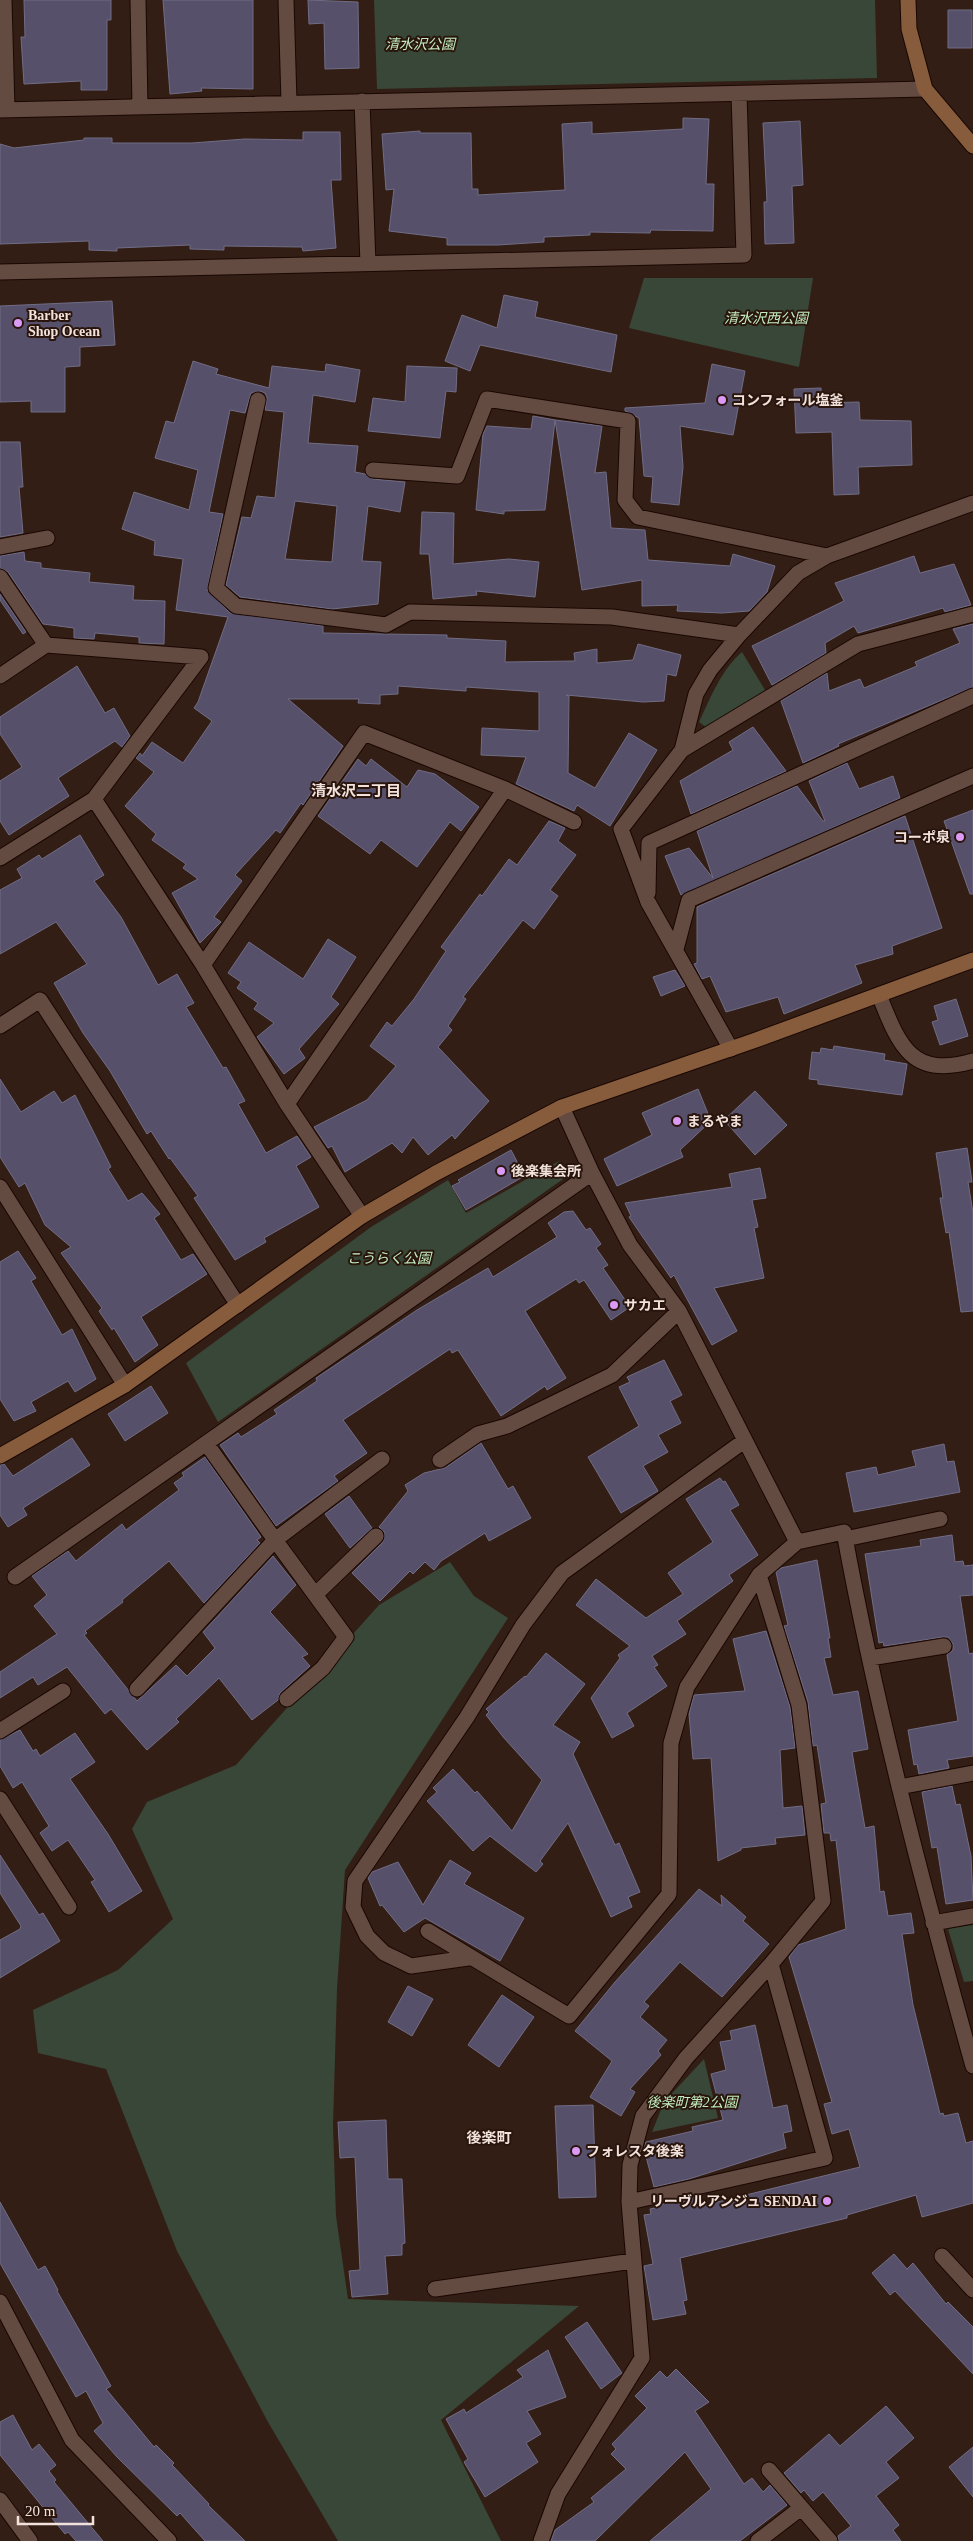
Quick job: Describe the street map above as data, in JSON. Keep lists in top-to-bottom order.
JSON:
{
  "districts": ["清水沢二丁目", "後楽町"],
  "parks": [
    "清水沢公園",
    "清水沢西公園",
    "こうらく公園",
    "後楽町第2公園"
  ],
  "places": [
    "Barber Shop Ocean",
    "コンフォール塩釜",
    "コーポ泉",
    "まるやま",
    "後楽集会所",
    "サカエ",
    "フォレスタ後楽",
    "リーヴルアンジュ SENDAI"
  ],
  "scale_bar": "20 m"
}
